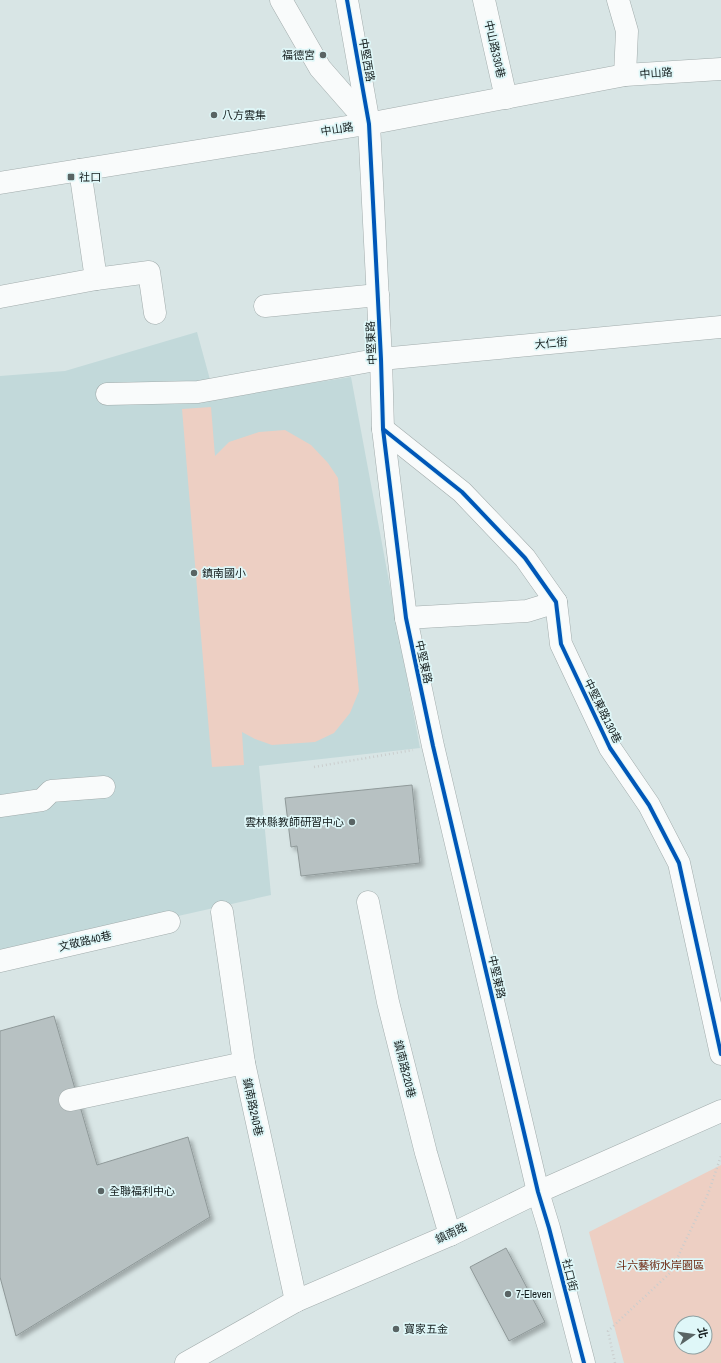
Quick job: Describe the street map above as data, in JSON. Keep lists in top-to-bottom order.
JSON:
{
  "streets": {
    "street": [
      "中山路330巷",
      "中堅西路",
      "中山路",
      "中堅東路",
      "大仁街",
      "中堅東路130巷",
      "文敬路40巷",
      "鎮南路220巷",
      "鎮南路240巷",
      "鎮南路",
      "社口街"
    ]
  },
  "crossings": [
    ["中山路330巷", "中山路"],
    ["中堅西路", "中山路"],
    ["中堅西路", "中堅東路"],
    ["中山路", "中堅東路"],
    ["中堅東路", "大仁街"],
    ["中堅東路", "中堅東路130巷"],
    ["中堅東路", "鎮南路"],
    ["中堅東路", "社口街"],
    ["鎮南路220巷", "鎮南路"],
    ["鎮南路240巷", "鎮南路"],
    ["鎮南路", "社口街"]
  ],
  "parks": ["斗六藝術水岸園區"],
  "places": {
    "other": [
      "福德宮",
      "八方雲集",
      "鎮南國小",
      "雲林縣教師研習中心",
      "全聯福利中心",
      "7-Eleven",
      "寶家五金"
    ],
    "transit": ["社口"]
  },
  "north": "right"
}
